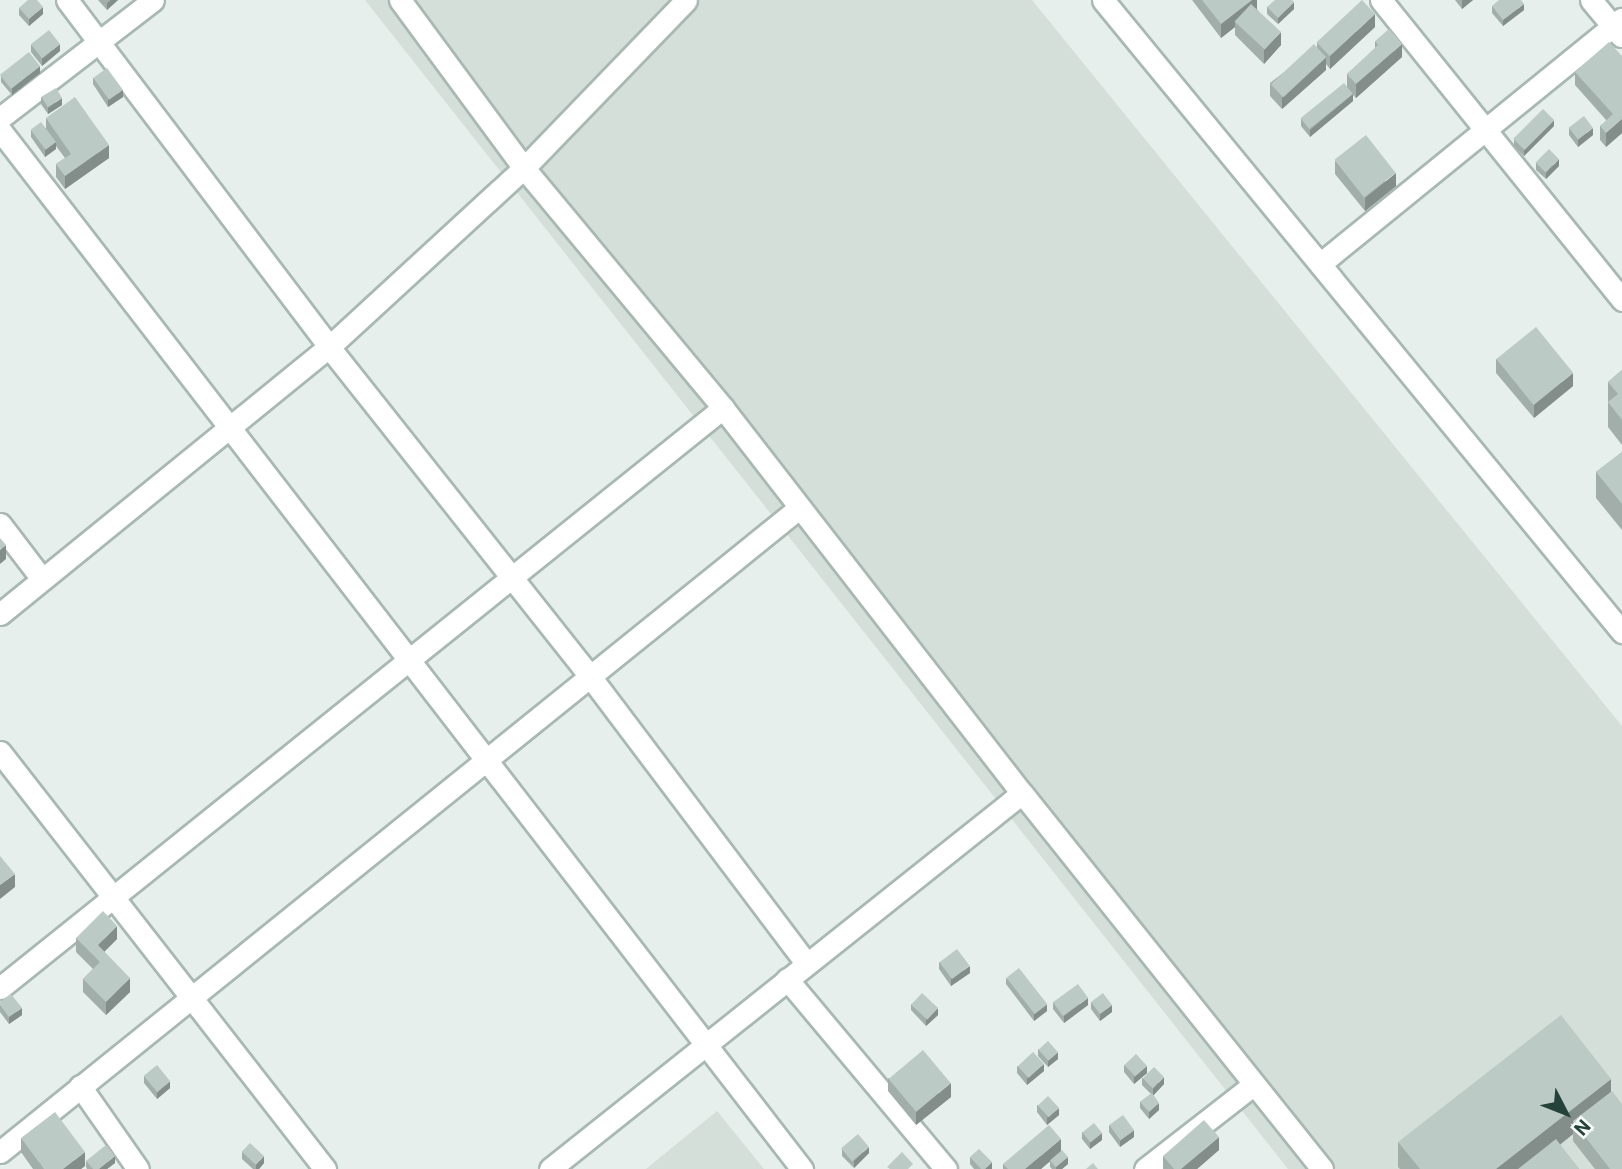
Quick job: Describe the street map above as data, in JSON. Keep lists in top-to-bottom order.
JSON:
{
  "north": "bottom right"
}
